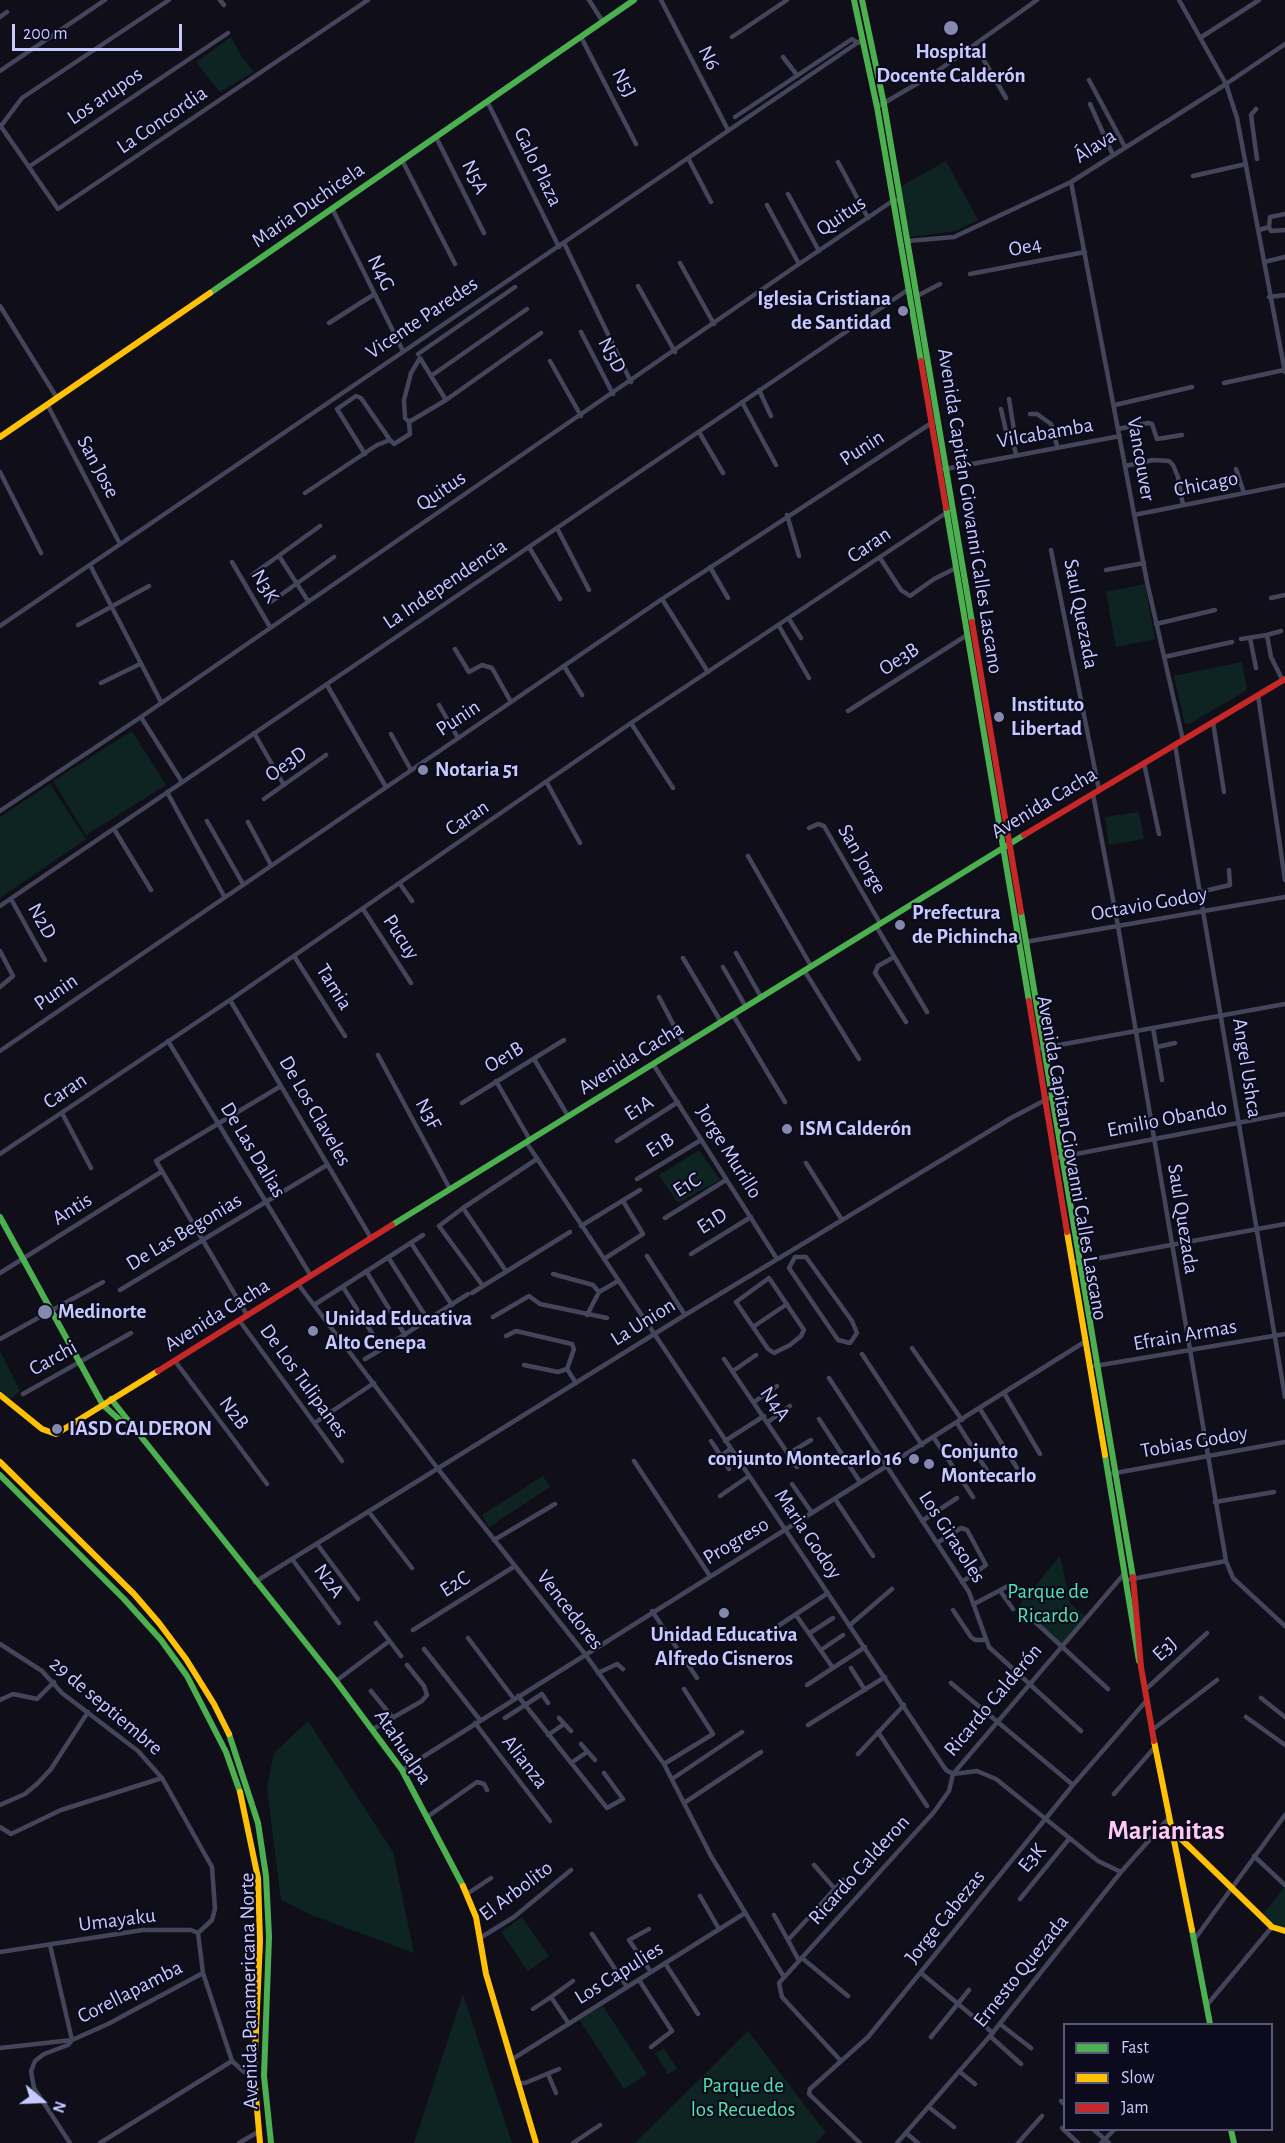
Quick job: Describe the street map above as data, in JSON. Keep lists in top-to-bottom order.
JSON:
{
  "streets": {
    "main road": [
      "Maria Duchicela",
      "Avenida Capitán Giovanni Calles Lascano",
      "Avenida Cacha",
      "Avenida Capitan Giovanni Calles Lascano",
      "Atahualpa",
      "Avenida Panamericana Norte"
    ],
    "street": [
      "N6",
      "N5J",
      "Los arupos",
      "La Concordia",
      "Álava",
      "Galo Plaza",
      "N5A",
      "Quitus",
      "Oe4",
      "N4G",
      "Vicente Paredes",
      "N5D",
      "Vilcabamba",
      "Punin",
      "Vancouver",
      "San Jose",
      "Chicago",
      "Caran",
      "La Independencia",
      "N3K",
      "Saul Quezada",
      "Oe3B",
      "Oe3D",
      "San Jorge",
      "Octavio Godoy",
      "N2D",
      "Pucuy",
      "Tamia",
      "Oe1B",
      "Angel Ushca",
      "E1A",
      "De Los Claveles",
      "N3F",
      "Emilio Obando",
      "E1B",
      "De Las Dalias",
      "Jorge Murillo",
      "E1C",
      "Antis",
      "E1D",
      "De Las Begonias",
      "La Union",
      "Efrain Armas",
      "Carchi",
      "De Los Tulipanes",
      "N4A",
      "N2B",
      "Tobias Godoy",
      "Maria Godoy",
      "Los Girasoles",
      "Progreso",
      "N2A",
      "E2C",
      "Vencedores",
      "E3J",
      "Ricardo Calderón",
      "29 de septiembre",
      "Alianza",
      "E3K",
      "Ricardo Calderon",
      "El Arbolito",
      "Jorge Cabezas",
      "Umayaku",
      "Ernesto Quezada",
      "Los Capulies",
      "Corellapamba"
    ]
  },
  "crossings": [
    ["N6", "Vicente Paredes"],
    ["N5J", "Maria Duchicela"],
    ["Los arupos", "La Concordia"],
    ["Álava", "Vancouver"],
    ["Álava", "Avenida Capitán Giovanni Calles Lascano"],
    ["Galo Plaza", "Maria Duchicela"],
    ["Galo Plaza", "Quitus"],
    ["Galo Plaza", "Vicente Paredes"],
    ["N5A", "Maria Duchicela"],
    ["Maria Duchicela", "N4G"],
    ["Maria Duchicela", "San Jose"],
    ["Quitus", "N5D"],
    ["Quitus", "Avenida Capitán Giovanni Calles Lascano"],
    ["Quitus", "N3K"],
    ["Oe4", "Vancouver"],
    ["N4G", "Vicente Paredes"],
    ["Vicente Paredes", "San Jose"],
    ["Vicente Paredes", "Avenida Capitán Giovanni Calles Lascano"],
    ["Vilcabamba", "Vancouver"],
    ["Vilcabamba", "Avenida Capitán Giovanni Calles Lascano"],
    ["Punin", "Avenida Capitán Giovanni Calles Lascano"],
    ["Vancouver", "Chicago"],
    ["Vancouver", "Avenida Cacha"],
    ["Avenida Capitán Giovanni Calles Lascano", "Caran"],
    ["Avenida Capitán Giovanni Calles Lascano", "La Independencia"],
    ["Avenida Capitán Giovanni Calles Lascano", "Oe3B"],
    ["Avenida Capitán Giovanni Calles Lascano", "Avenida Cacha"],
    ["Avenida Capitán Giovanni Calles Lascano", "Avenida Capitan Giovanni Calles Lascano"],
    ["Caran", "Pucuy"],
    ["Caran", "Tamia"],
    ["Caran", "De Los Claveles"],
    ["Caran", "De Las Dalias"],
    ["La Independencia", "N2D"],
    ["Saul Quezada", "Avenida Cacha"],
    ["Saul Quezada", "Octavio Godoy"],
    ["Saul Quezada", "Emilio Obando"],
    ["Saul Quezada", "Efrain Armas"],
    ["Saul Quezada", "Tobias Godoy"],
    ["Avenida Cacha", "San Jorge"],
    ["Avenida Cacha", "Angel Ushca"],
    ["Avenida Cacha", "De Los Claveles"],
    ["Avenida Cacha", "N3F"],
    ["Avenida Cacha", "De Las Dalias"],
    ["Avenida Cacha", "Jorge Murillo"],
    ["Avenida Cacha", "Avenida Capitan Giovanni Calles Lascano"],
    ["Avenida Cacha", "De Los Tulipanes"],
    ["Avenida Cacha", "N2B"],
    ["Avenida Cacha", "Maria Godoy"],
    ["Avenida Cacha", "Vencedores"],
    ["Avenida Cacha", "Atahualpa"],
    ["Octavio Godoy", "Angel Ushca"],
    ["Octavio Godoy", "Avenida Capitan Giovanni Calles Lascano"],
    ["Oe1B", "Maria Godoy"],
    ["Angel Ushca", "Emilio Obando"],
    ["Angel Ushca", "Efrain Armas"],
    ["E1A", "Jorge Murillo"],
    ["De Los Claveles", "De Las Begonias"],
    ["Emilio Obando", "Avenida Capitan Giovanni Calles Lascano"],
    ["E1B", "Jorge Murillo"],
    ["De Las Dalias", "De Las Begonias"],
    ["De Las Dalias", "De Los Tulipanes"],
    ["Jorge Murillo", "E1C"],
    ["Jorge Murillo", "E1D"],
    ["Jorge Murillo", "La Union"],
    ["Avenida Capitan Giovanni Calles Lascano", "La Union"],
    ["Avenida Capitan Giovanni Calles Lascano", "Efrain Armas"],
    ["Avenida Capitan Giovanni Calles Lascano", "Tobias Godoy"],
    ["Avenida Capitan Giovanni Calles Lascano", "Progreso"],
    ["Antis", "De Los Tulipanes"],
    ["De Las Begonias", "De Los Tulipanes"],
    ["La Union", "Maria Godoy"],
    ["La Union", "N2A"],
    ["La Union", "Vencedores"],
    ["La Union", "Atahualpa"],
    ["Maria Godoy", "Progreso"],
    ["Maria Godoy", "Ricardo Calderón"],
    ["Maria Godoy", "Ricardo Calderon"],
    ["Los Girasoles", "Progreso"],
    ["Los Girasoles", "Ricardo Calderón"],
    ["Progreso", "Vencedores"],
    ["Progreso", "Atahualpa"],
    ["Progreso", "Alianza"],
    ["E2C", "Vencedores"],
    ["Vencedores", "Ricardo Calderon"],
    ["Vencedores", "Los Capulies"],
    ["Ricardo Calderón", "Ricardo Calderon"],
    ["29 de septiembre", "Umayaku"],
    ["Atahualpa", "El Arbolito"],
    ["Atahualpa", "Los Capulies"],
    ["Ricardo Calderon", "Jorge Cabezas"]
  ],
  "districts": ["Marianitas"],
  "parks": ["Parque de Ricardo", "Parque de los Recuedos"],
  "places": [
    "Hospital Docente Calderón",
    "Iglesia Cristiana de Santidad",
    "Instituto Libertad",
    "Notaria 51",
    "Prefectura de Pichincha",
    "ISM Calderón",
    "Medinorte",
    "Unidad Educativa Alto Cenepa",
    "IASD CALDERON",
    "conjunto Montecarlo 16",
    "Conjunto Montecarlo",
    "Unidad Educativa Alfredo Cisneros"
  ],
  "legend": ["Fast", "Slow", "Jam"],
  "scale_bar": "200 m",
  "north": "right"
}
